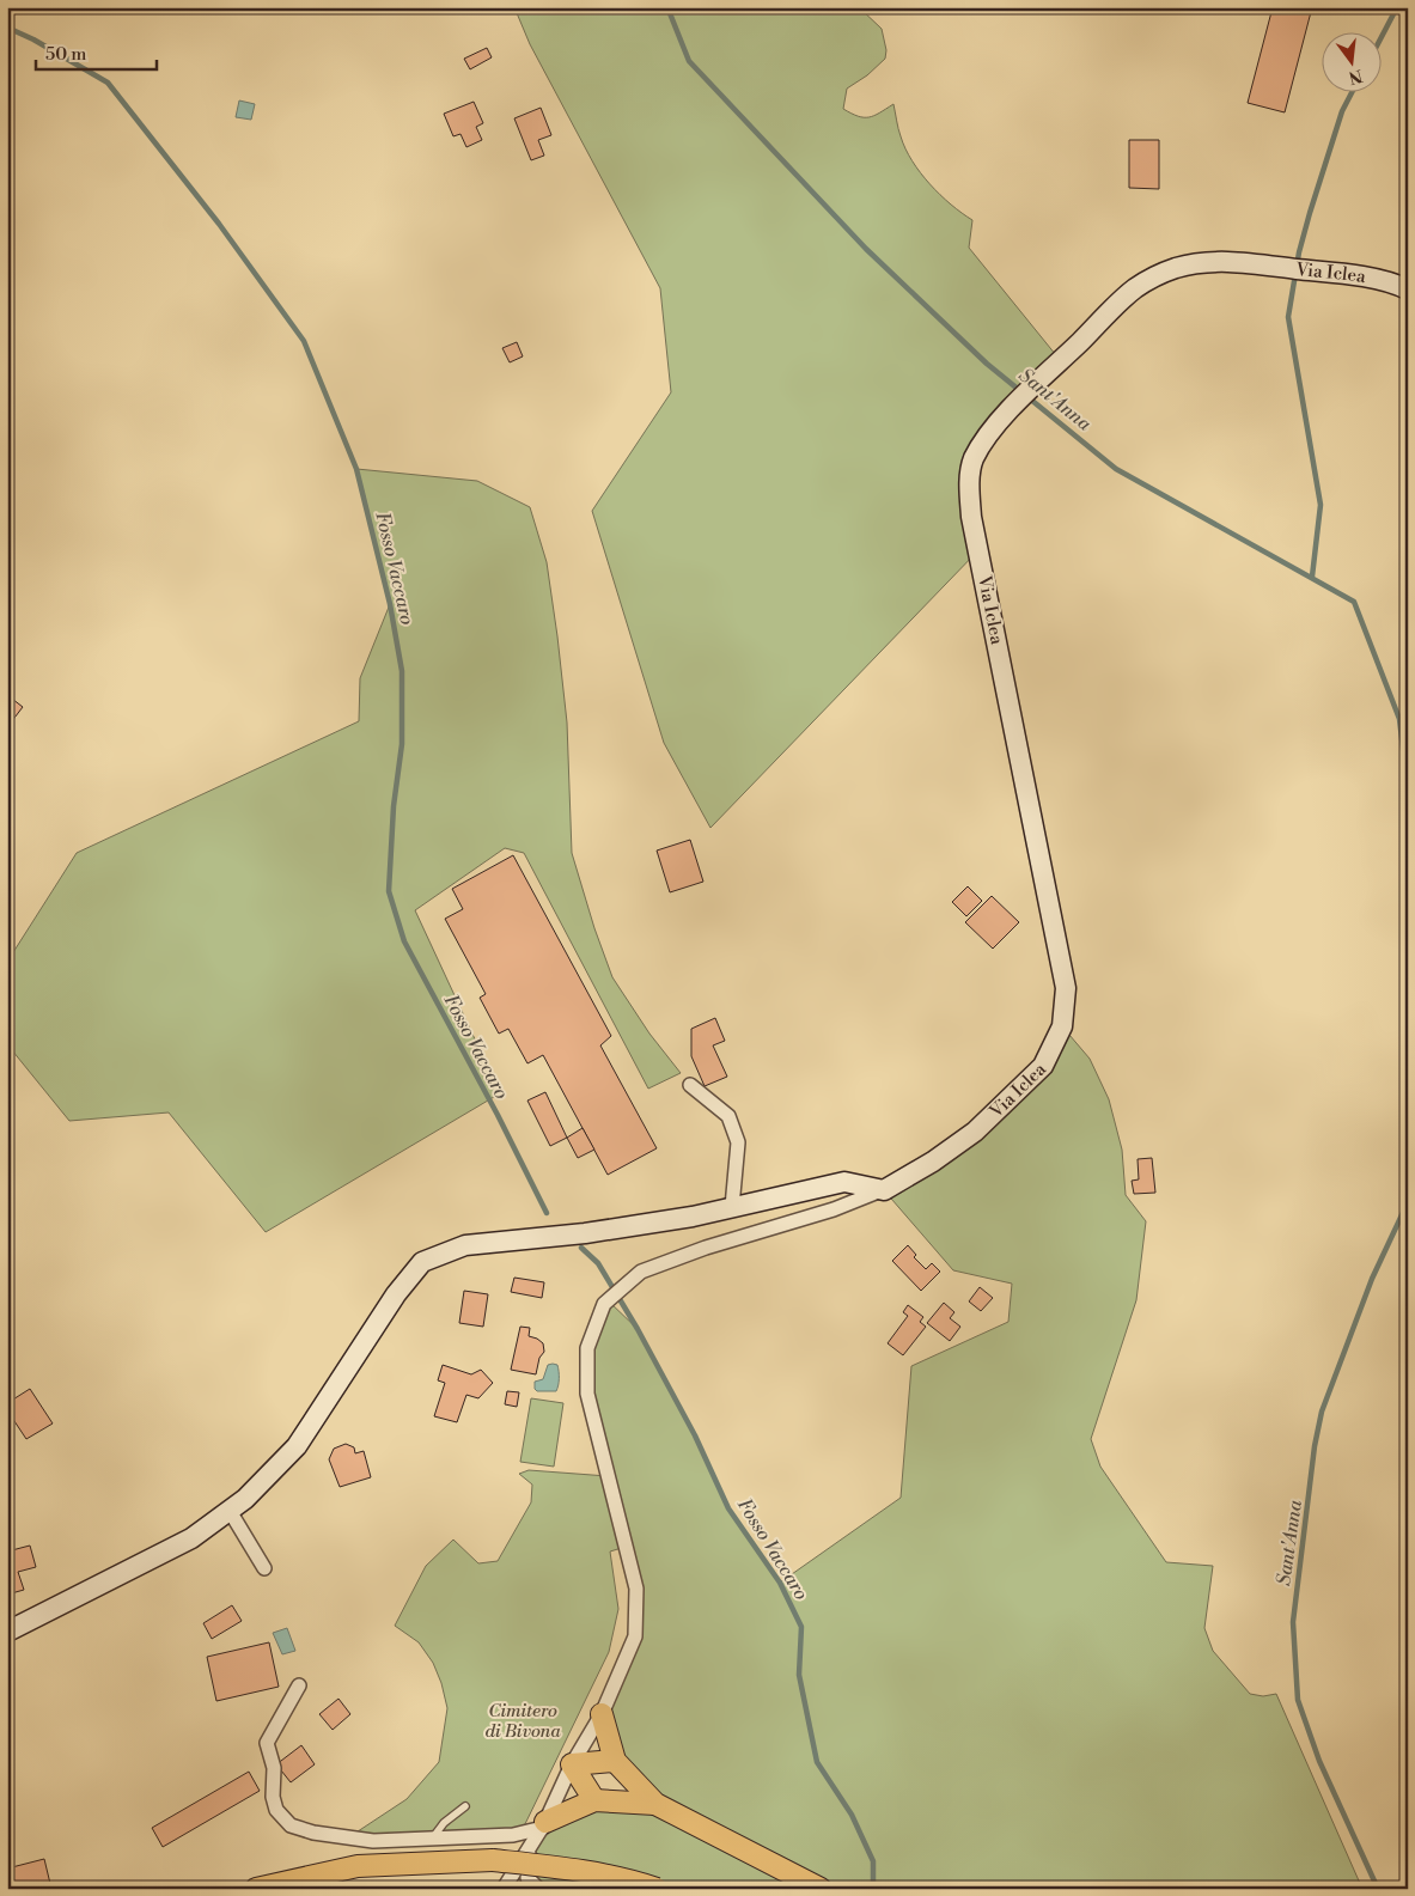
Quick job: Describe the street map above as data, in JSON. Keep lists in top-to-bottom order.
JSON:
{
  "streets": {
    "street": ["Via Iclea"]
  },
  "water": ["Sant'Anna", "Fosso Vaccaro"],
  "parks": ["Cimitero di Bivona"],
  "scale_bar": "50 m",
  "north": "bottom"
}
